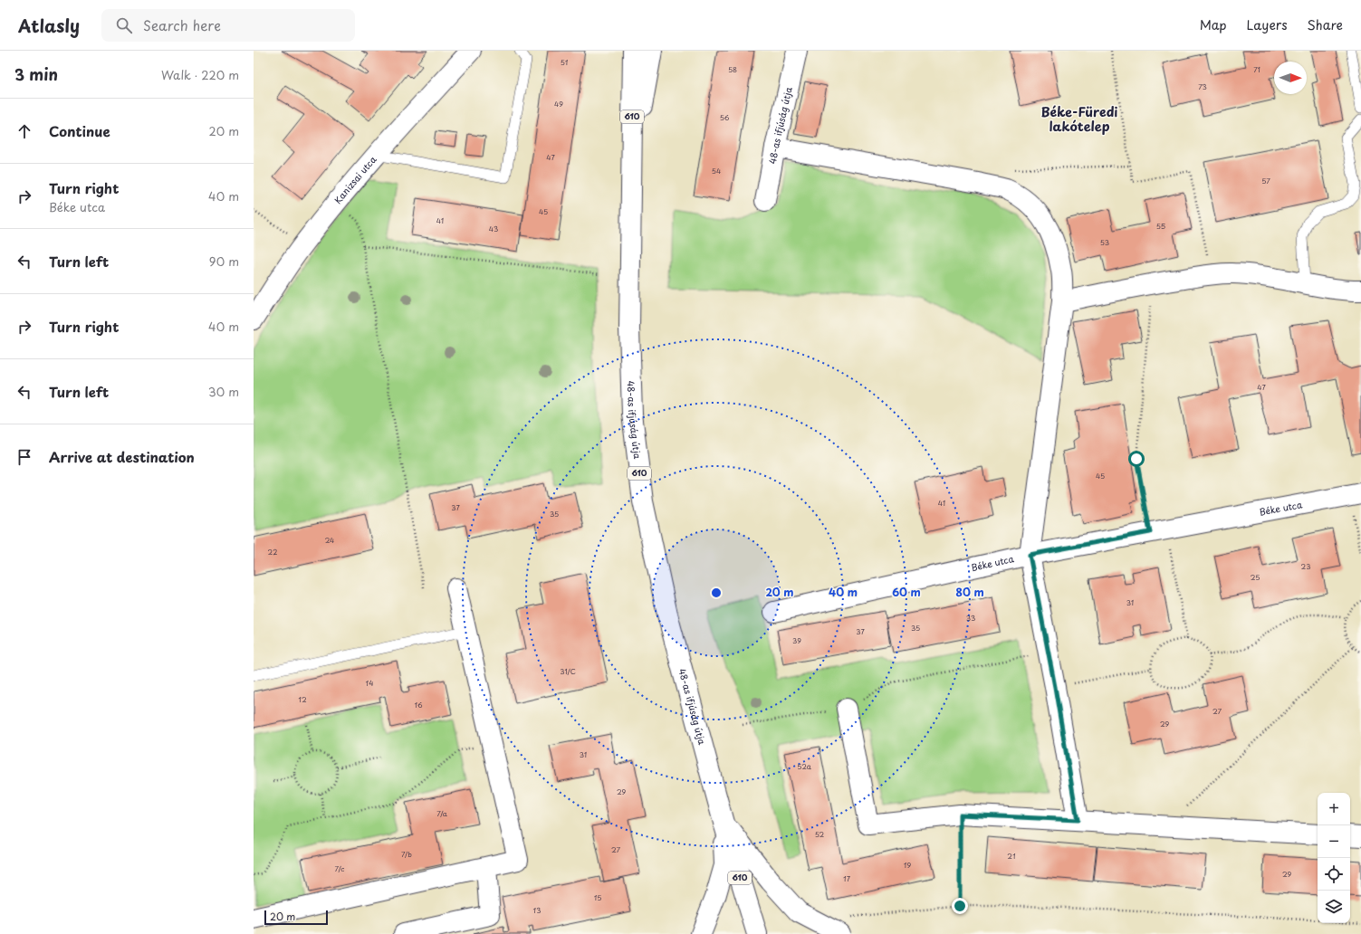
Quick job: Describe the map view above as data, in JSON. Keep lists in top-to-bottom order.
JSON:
{
  "streets": {
    "street": [
      "610",
      "48-as ifjúság útja",
      "Kanizsai utca",
      "Béke utca"
    ]
  },
  "crossings": [
    ["610", "48-as ifjúság útja"]
  ],
  "districts": ["Béke-Füredi lakótelep"],
  "house_numbers": [
    "51",
    "58",
    "71",
    "73",
    "49",
    "56",
    "47",
    "54",
    "57",
    "45",
    "41",
    "55",
    "43",
    "53",
    "47",
    "45",
    "41",
    "37",
    "35",
    "24",
    "22",
    "23",
    "25",
    "31",
    "33",
    "35",
    "37",
    "39",
    "31/C",
    "14",
    "12",
    "16",
    "27",
    "29",
    "31",
    "52a",
    "29",
    "7/a",
    "52",
    "27",
    "7/b",
    "21",
    "19",
    "7/c",
    "29",
    "17",
    "15",
    "13"
  ],
  "scale_bar": "20 m",
  "north": "right",
  "page": {
    "header": "Atlasly",
    "search": "Search here",
    "nav": ["Map", "Layers", "Share"],
    "heading": ["3 min", "Walk · 220 m"],
    "list": [
      ["Continue", "20 m"],
      ["Turn right", "Béke utca", "40 m"],
      ["Turn left", "90 m"],
      ["Turn right", "40 m"],
      ["Turn left", "30 m"],
      "Arrive at destination"
    ],
    "map_buttons": ["+", "−"],
    "scale": "20 m"
  },
  "rings": [
    "20 m",
    "40 m",
    "60 m",
    "80 m"
  ]
}
